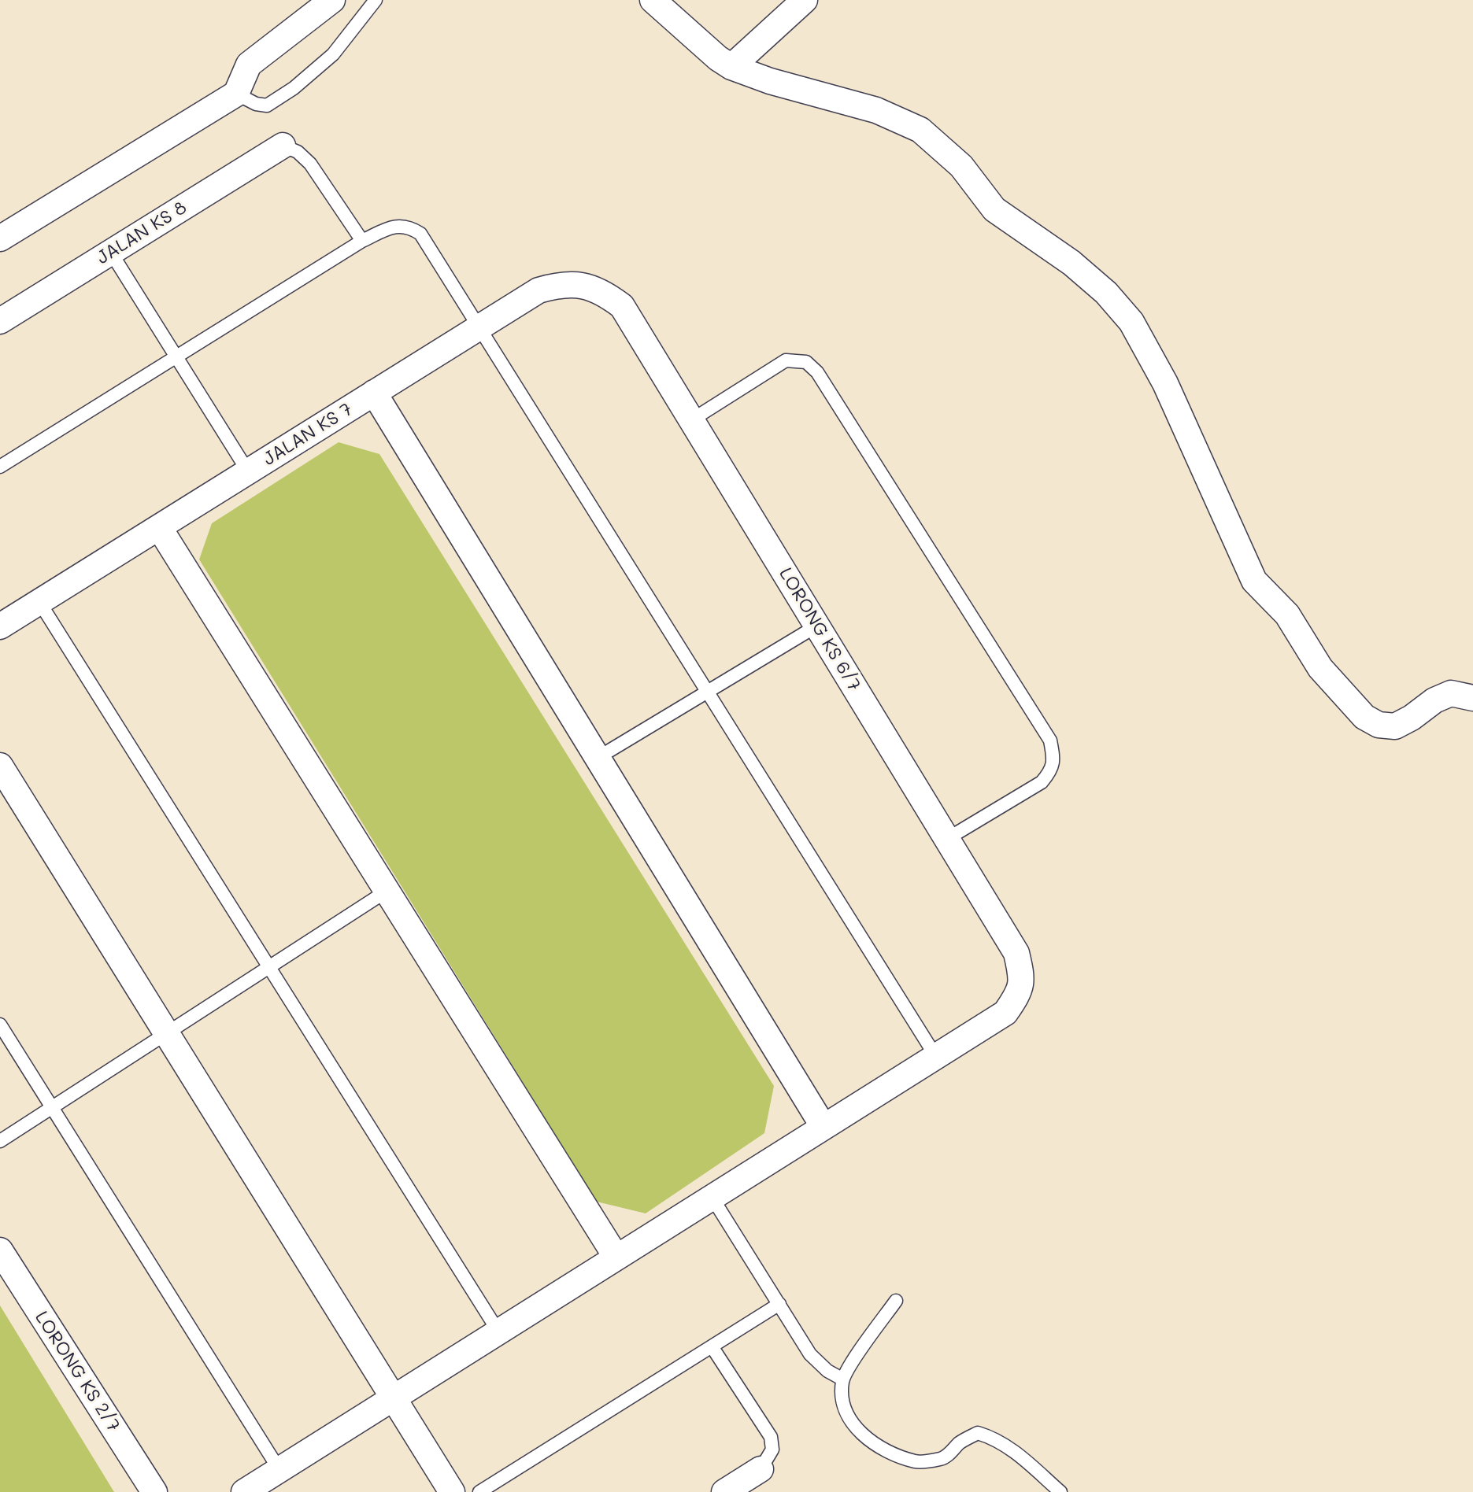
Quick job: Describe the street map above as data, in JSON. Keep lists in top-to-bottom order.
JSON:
{
  "streets": {
    "street": [
      "JALAN KS 8",
      "JALAN KS 7",
      "LORONG KS 6/7",
      "LORONG KS 2/7"
    ]
  },
  "crossings": [
    ["JALAN KS 7", "LORONG KS 6/7"]
  ]
}
